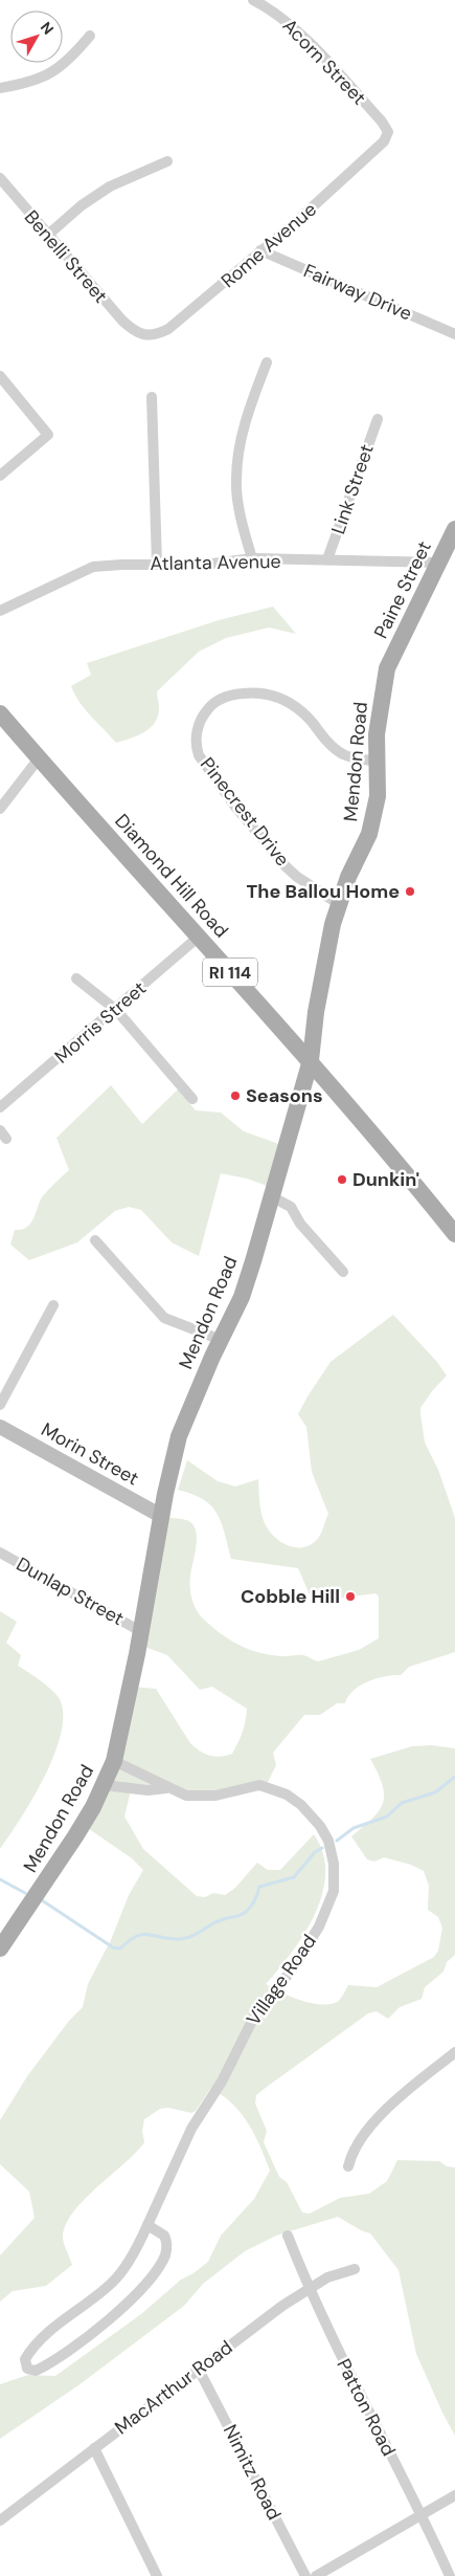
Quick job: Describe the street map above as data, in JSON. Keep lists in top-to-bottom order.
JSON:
{
  "streets": {
    "main road": [
      "Paine Street",
      "Mendon Road",
      "Diamond Hill Road",
      "RI 114"
    ],
    "street": [
      "Acorn Street",
      "Rome Avenue",
      "Benelli Street",
      "Fairway Drive",
      "Link Street",
      "Atlanta Avenue",
      "Pinecrest Drive",
      "Morris Street",
      "Morin Street",
      "Dunlap Street",
      "Village Road",
      "MacArthur Road",
      "Patton Road",
      "Nimitz Road"
    ]
  },
  "crossings": [
    ["Acorn Street", "Rome Avenue"],
    ["Rome Avenue", "Benelli Street"],
    ["Rome Avenue", "Fairway Drive"],
    ["Link Street", "Atlanta Avenue"],
    ["Atlanta Avenue", "Paine Street"],
    ["Paine Street", "Mendon Road"],
    ["Mendon Road", "Pinecrest Drive"],
    ["Mendon Road", "Diamond Hill Road"],
    ["Mendon Road", "Morin Street"],
    ["Mendon Road", "Dunlap Street"],
    ["Mendon Road", "Village Road"],
    ["Diamond Hill Road", "Morris Street"],
    ["MacArthur Road", "Patton Road"],
    ["MacArthur Road", "Nimitz Road"]
  ],
  "places": [
    "The Ballou Home",
    "Seasons",
    "Dunkin'",
    "Cobble Hill"
  ],
  "north": "top right"
}
